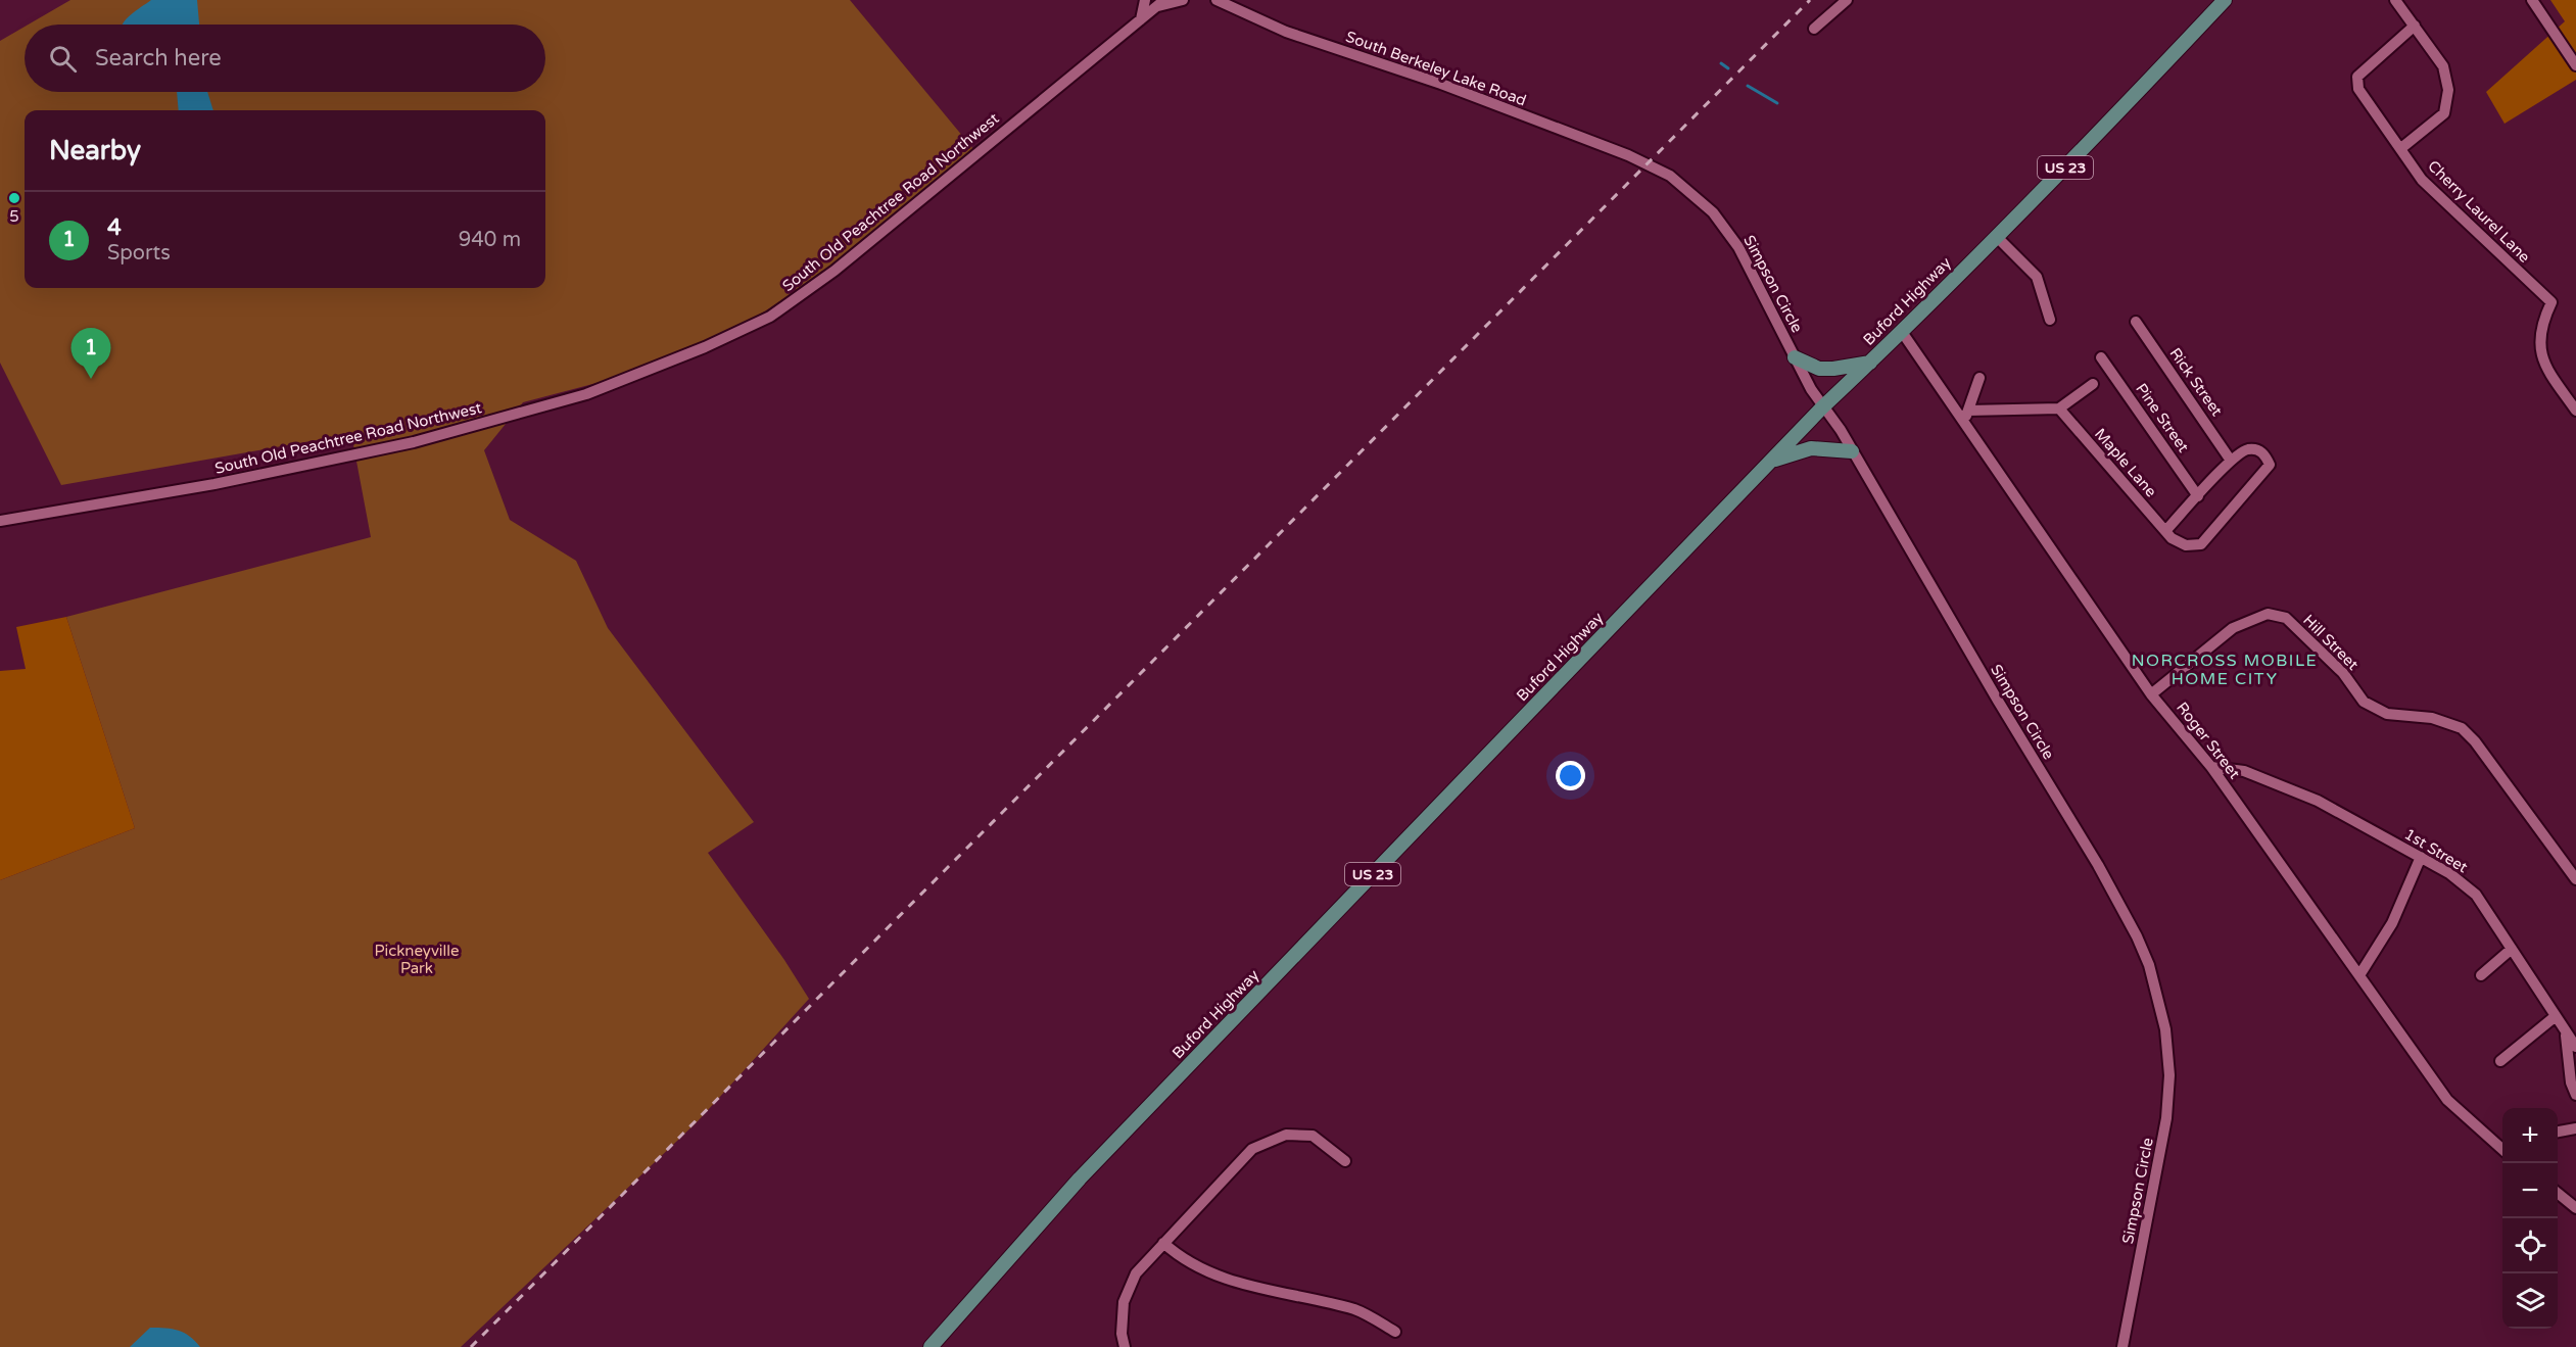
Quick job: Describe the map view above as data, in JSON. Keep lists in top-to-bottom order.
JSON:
{
  "streets": {
    "main road": ["US 23", "Buford Highway"],
    "street": [
      "South Berkeley Lake Road",
      "South Old Peachtree Road Northwest",
      "Cherry Laurel Lane",
      "Simpson Circle",
      "Rick Street",
      "Pine Street",
      "Maple Lane",
      "Hill Street",
      "Roger Street",
      "1st Street"
    ]
  },
  "crossings": [
    ["South Berkeley Lake Road", "Simpson Circle"],
    ["Simpson Circle", "Buford Highway"],
    ["Buford Highway", "Roger Street"],
    ["Hill Street", "Roger Street"],
    ["Roger Street", "1st Street"]
  ],
  "districts": ["NORCROSS MOBILE HOME CITY"],
  "parks": ["Pickneyville Park"],
  "places": ["5"],
  "page": {
    "search": "Search here",
    "heading": "Nearby",
    "list": [
      {
        "mark": "1",
        "name": "4",
        "note": "Sports",
        "value": "940 m"
      }
    ],
    "pins": "1",
    "map_buttons": ["+", "−"]
  }
}
